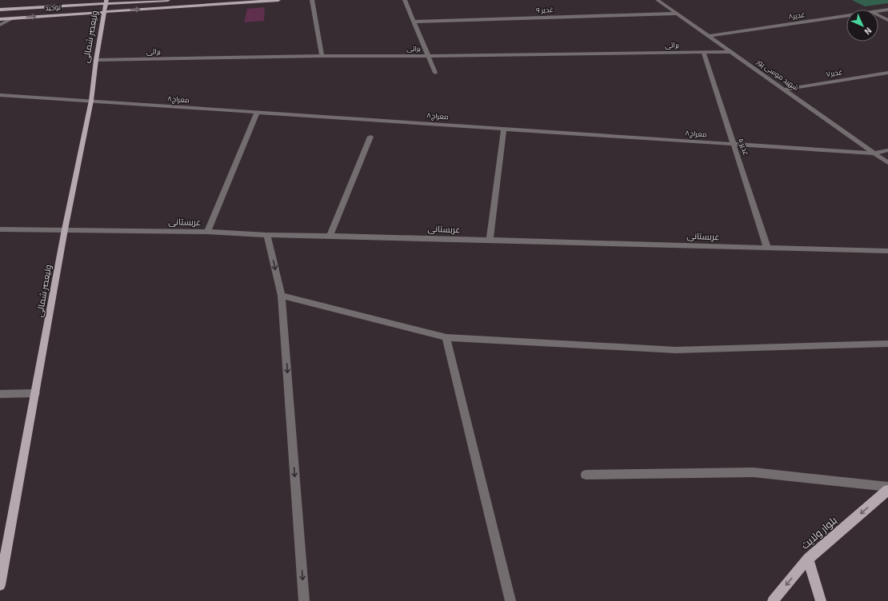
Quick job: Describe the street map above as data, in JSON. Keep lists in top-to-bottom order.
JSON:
{
  "streets": {
    "main road": ["توحید", "ولیعصر شمالی", "بلوار ولایت"],
    "street": [
      "غدیر ۹",
      "غدیر۸",
      "براتی",
      "غدیر۷",
      "شهید موسی پور",
      "معراج۸",
      "غدیر ۵",
      "عربستانی"
    ]
  },
  "crossings": [
    ["توحید", "ولیعصر شمالی"],
    ["غدیر ۹", "شهید موسی پور"],
    ["غدیر۸", "شهید موسی پور"],
    ["ولیعصر شمالی", "براتی"],
    ["ولیعصر شمالی", "معراج۸"],
    ["ولیعصر شمالی", "عربستانی"],
    ["براتی", "شهید موسی پور"],
    ["براتی", "غدیر ۵"],
    ["غدیر۷", "شهید موسی پور"],
    ["شهید موسی پور", "معراج۸"],
    ["معراج۸", "غدیر ۵"],
    ["غدیر ۵", "عربستانی"]
  ],
  "one_way": ["بلوار ولایت"],
  "north": "bottom right"
}
